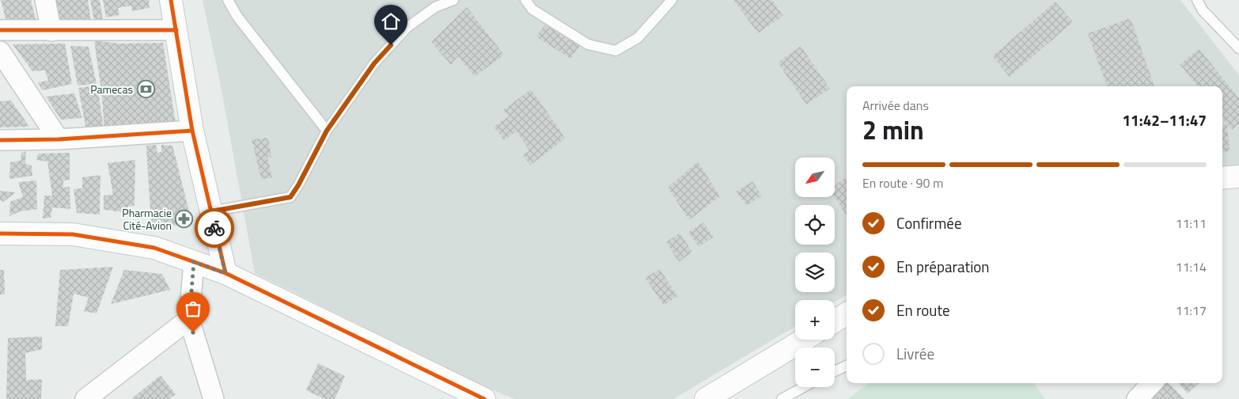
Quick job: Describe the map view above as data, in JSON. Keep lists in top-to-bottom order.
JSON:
{
  "places": {
    "bank": ["Pamecas"],
    "pharmacy": ["Pharmacie Cité-Avion"]
  },
  "north": "bottom left",
  "page": {
    "heading": ["2 min", "Arrivée dans", "11:42–11:47"],
    "bar": "En route · 90 m",
    "map_buttons": ["+", "−"],
    "list": [
      ["Confirmée", "11:11"],
      ["En préparation", "11:14"],
      ["En route", "11:17"],
      "Livrée"
    ]
  }
}
